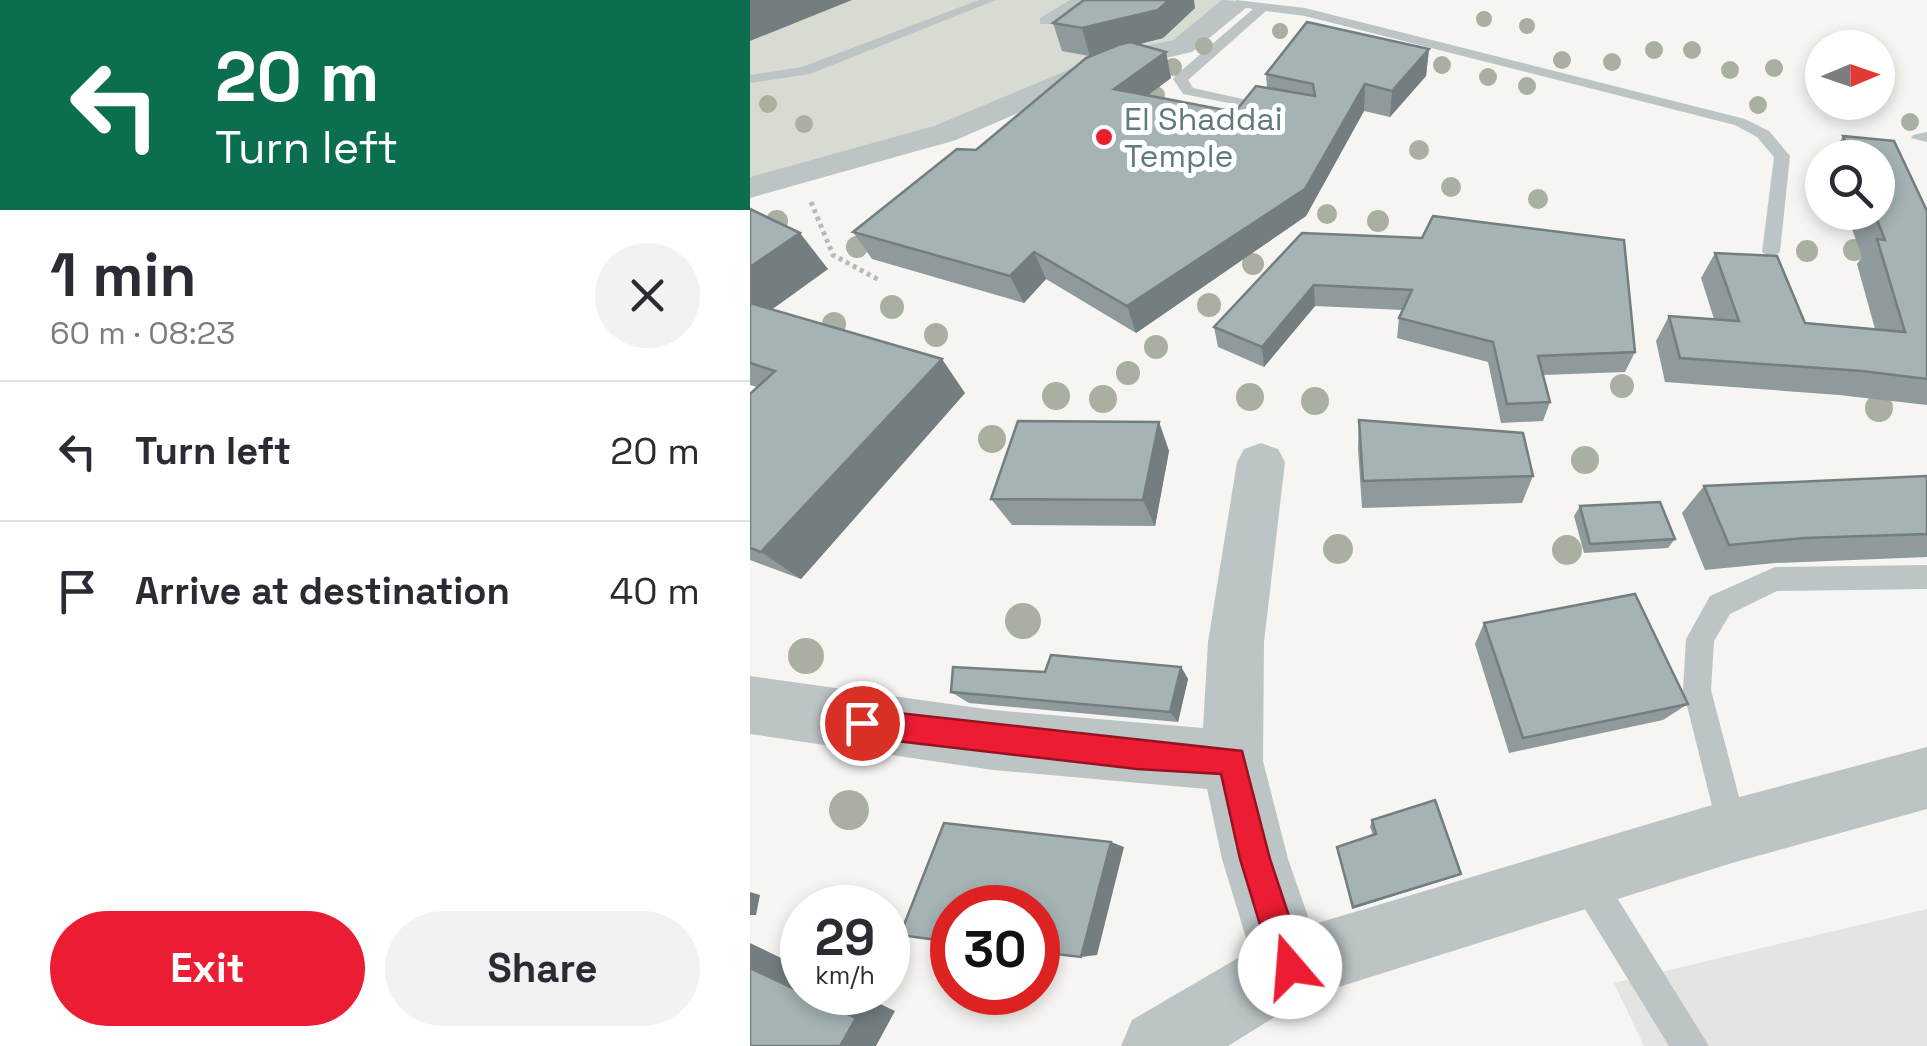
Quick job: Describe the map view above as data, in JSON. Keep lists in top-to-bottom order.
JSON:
{
  "places": ["El Shaddai Temple"],
  "north": "right",
  "page": {
    "turn": ["20 m", "Turn left"],
    "heading": ["1 min", "60 m · 08:23"],
    "list": [
      {
        "name": "Turn left",
        "value": "20 m"
      },
      {
        "name": "Arrive at destination",
        "value": "40 m"
      }
    ],
    "speed": "29 km/h",
    "limit": "30",
    "buttons": ["Exit", "Share"]
  }
}
